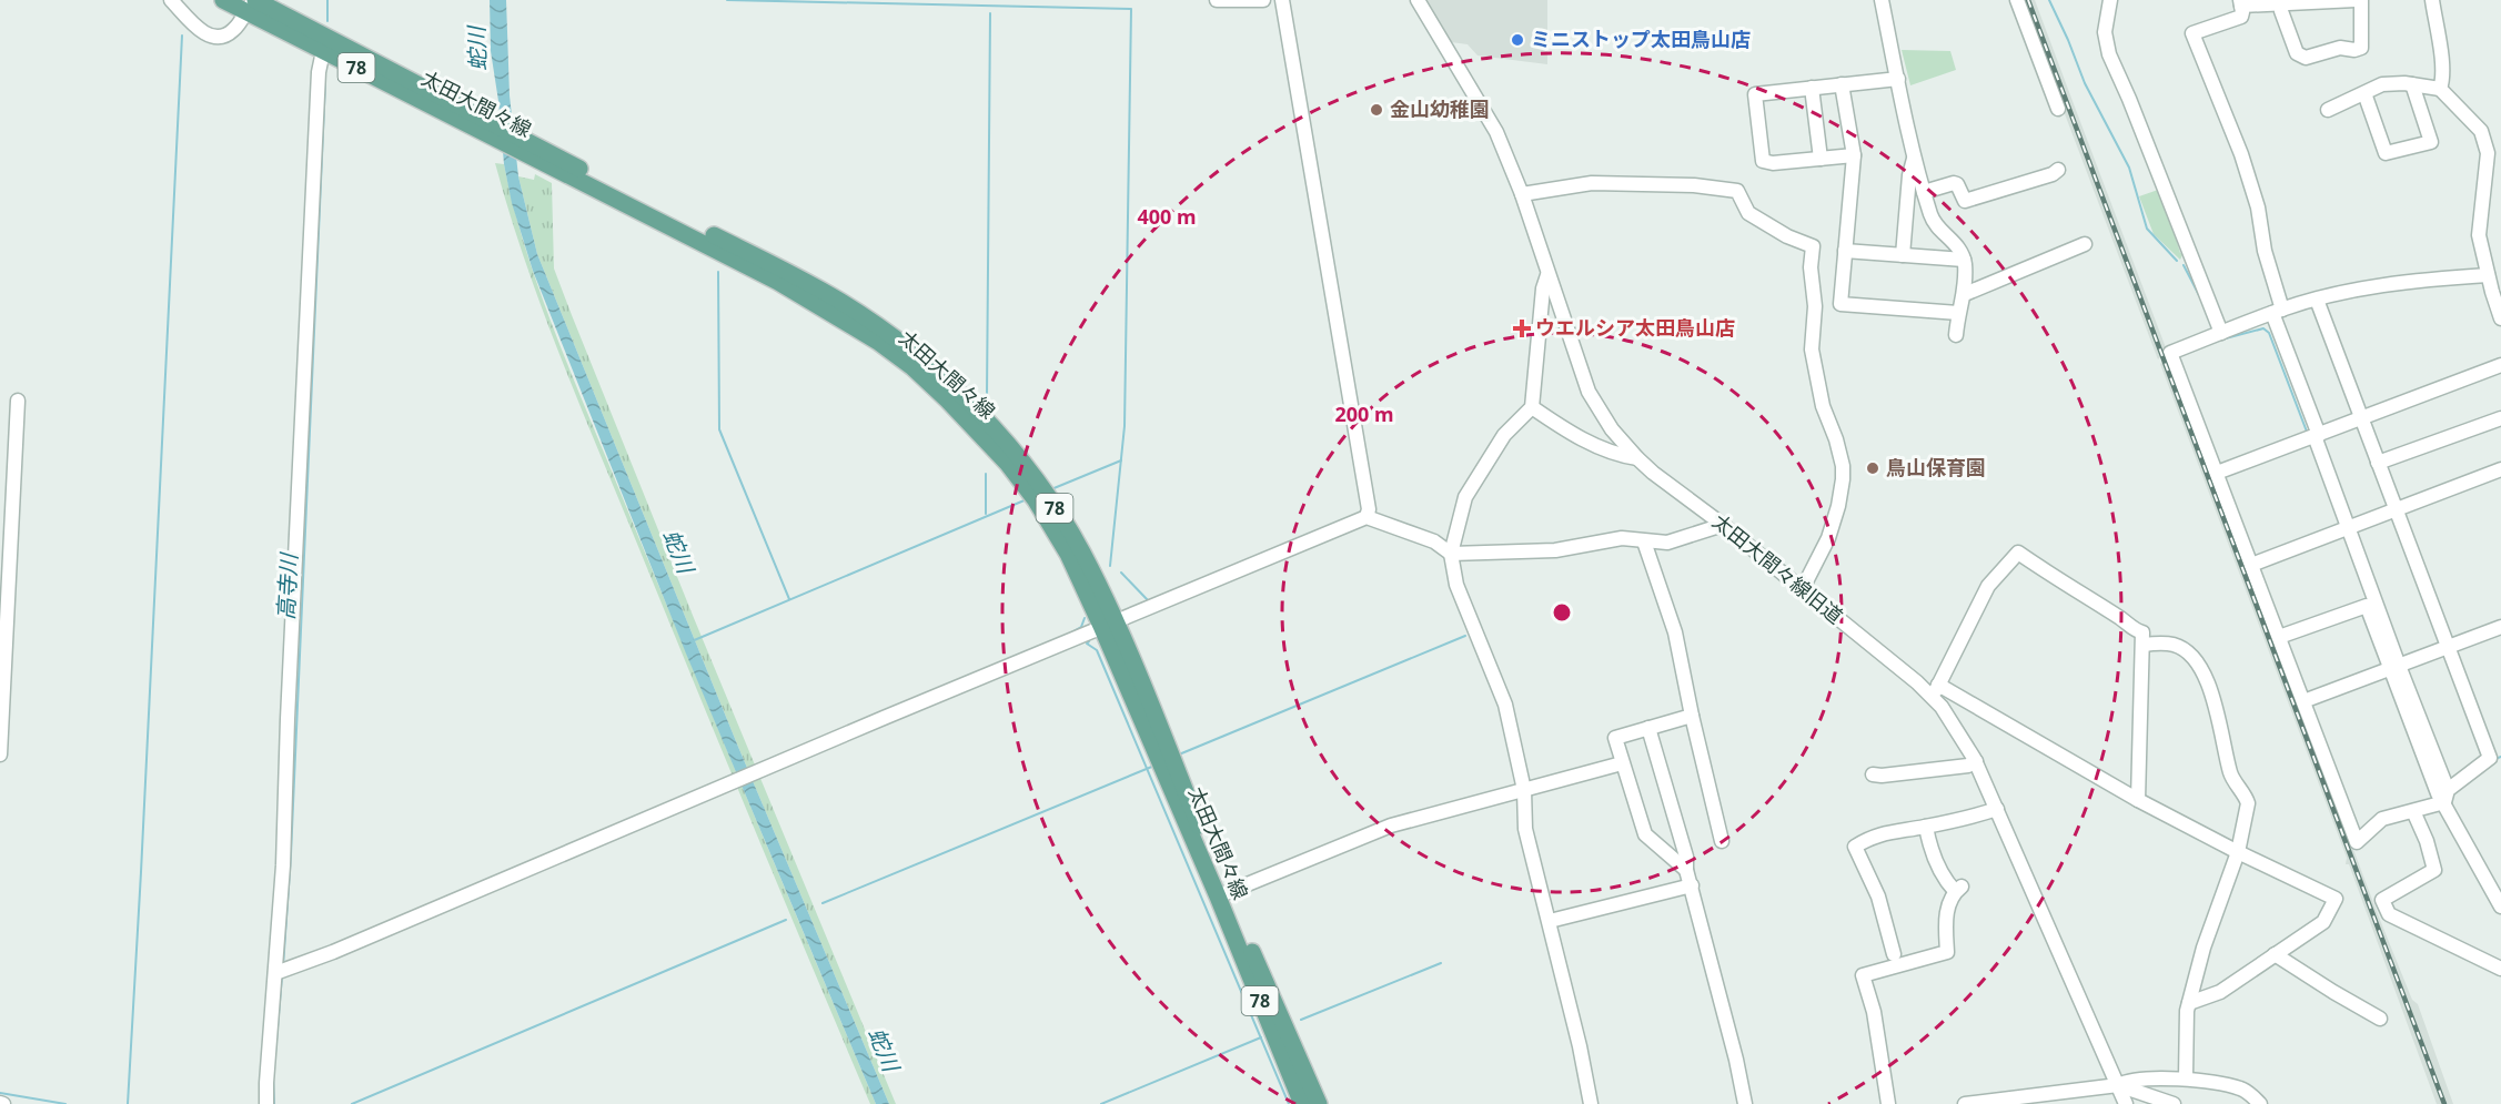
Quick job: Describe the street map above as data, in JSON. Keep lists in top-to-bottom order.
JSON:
{
  "streets": {
    "main road": ["78", "太田大間々線"],
    "street": ["太田大間々線旧道"]
  },
  "water": ["蛇川", "高寺川"],
  "places": {
    "other": ["ミニストップ太田鳥山店", "金山幼稚園", "鳥山保育園"],
    "health": ["ウエルシア太田鳥山店"]
  },
  "rings": ["400 m", "200 m"]
}
